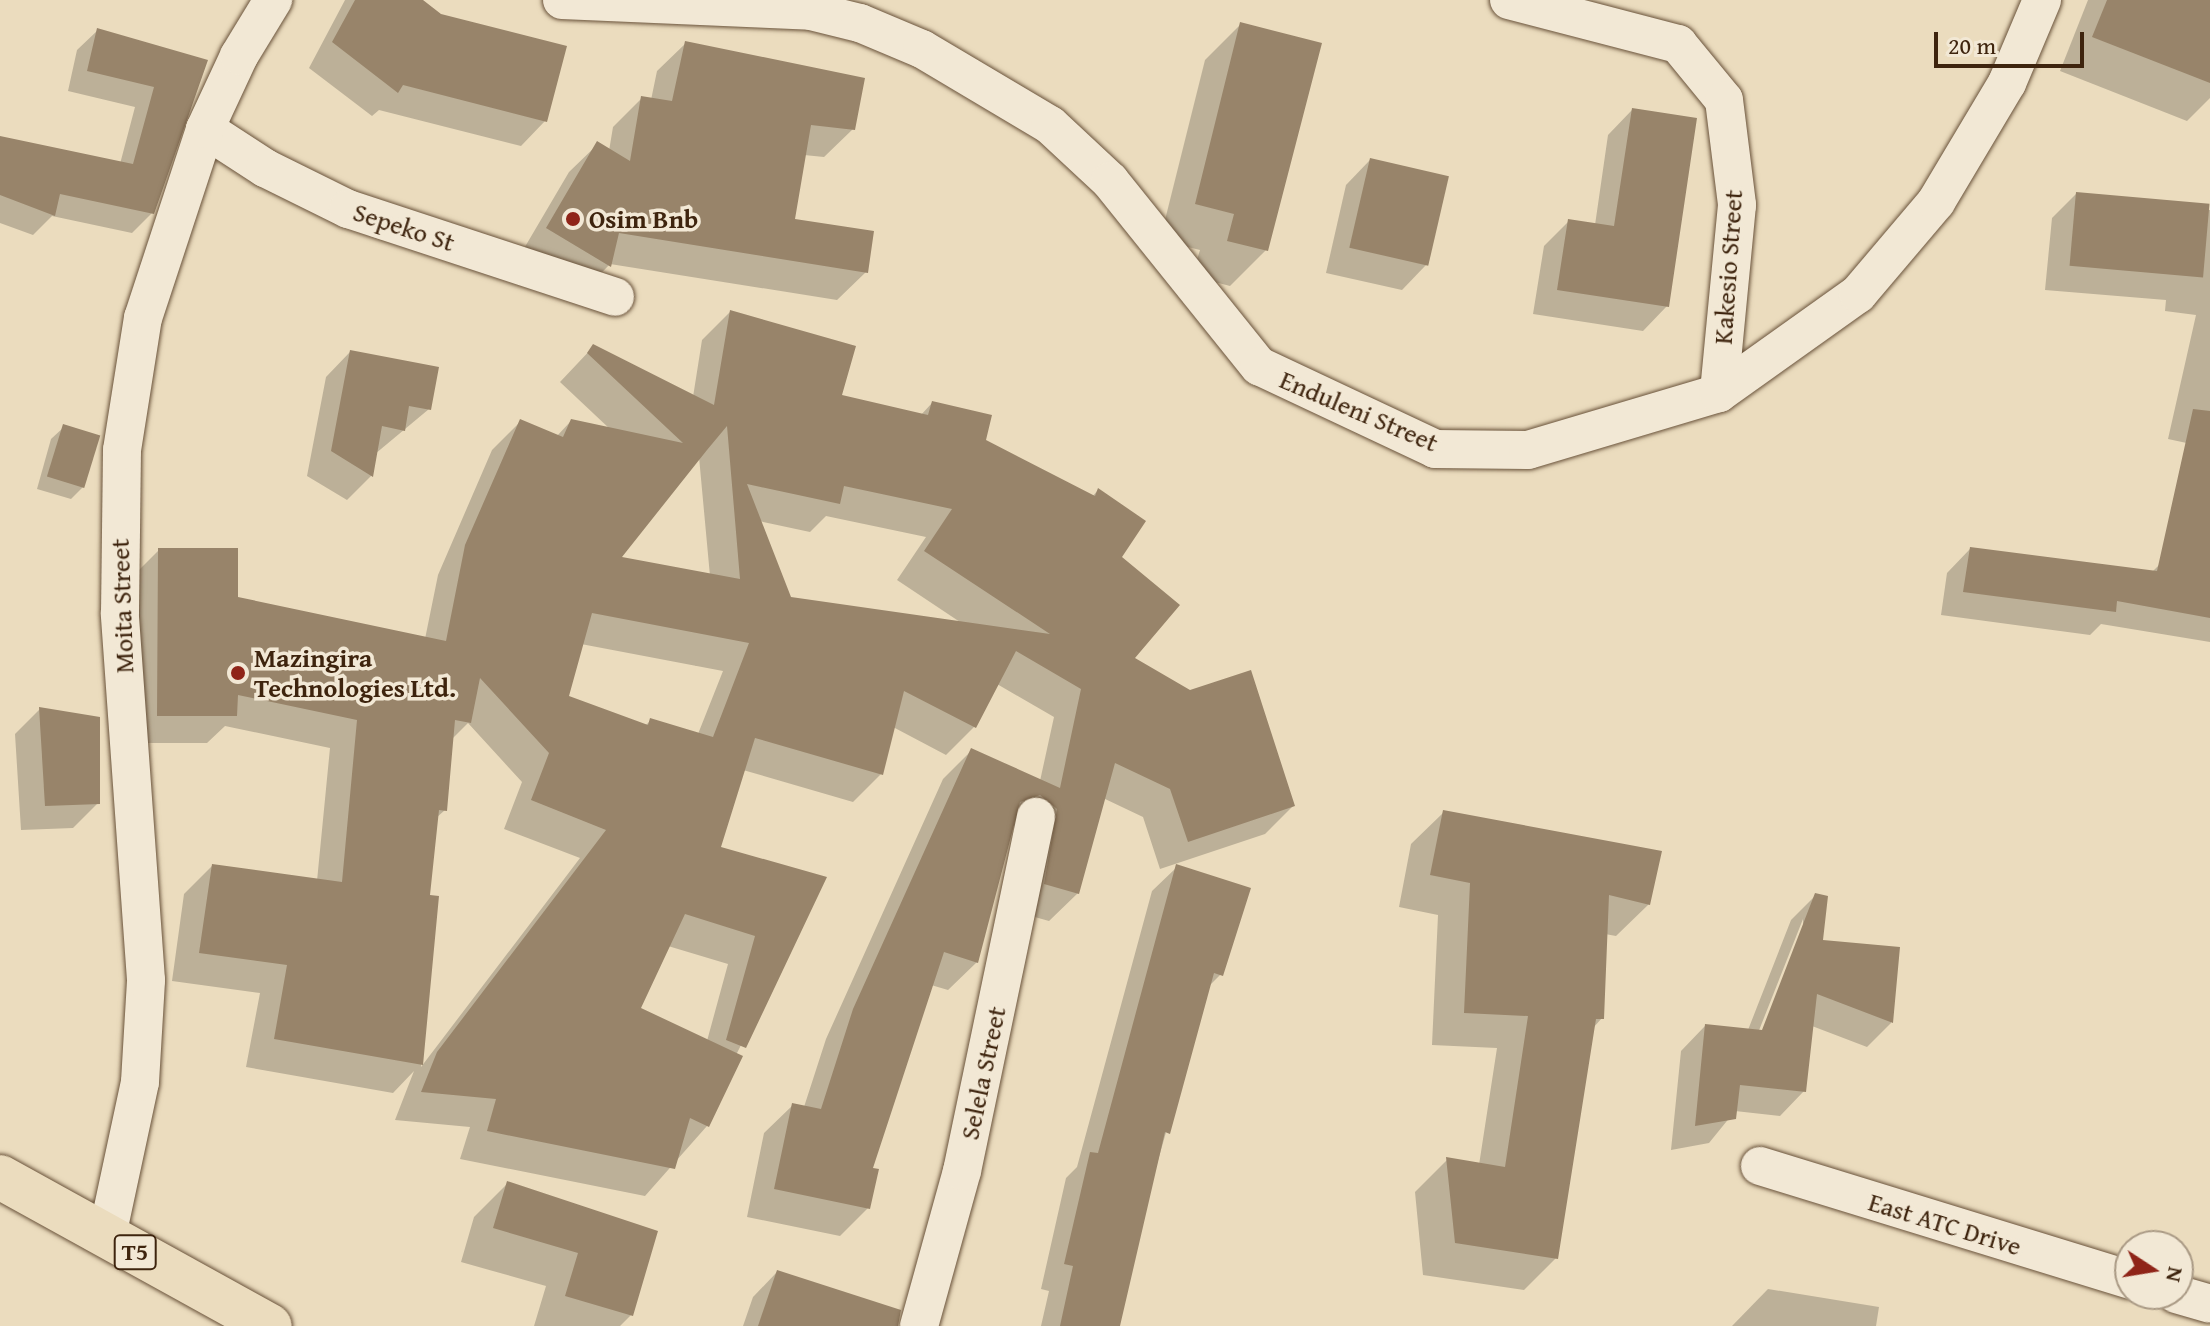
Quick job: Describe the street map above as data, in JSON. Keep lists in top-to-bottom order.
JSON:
{
  "streets": {
    "highway": ["T5"],
    "street": [
      "Sepeko St",
      "Kakesio Street",
      "Enduleni Street",
      "Moita Street",
      "Selela Street",
      "East ATC Drive"
    ]
  },
  "crossings": [
    ["Sepeko St", "Moita Street"],
    ["Kakesio Street", "Enduleni Street"],
    ["Moita Street", "T5"]
  ],
  "places": ["Osim Bnb", "Mazingira Technologies Ltd."],
  "scale_bar": "20 m",
  "north": "right"
}
